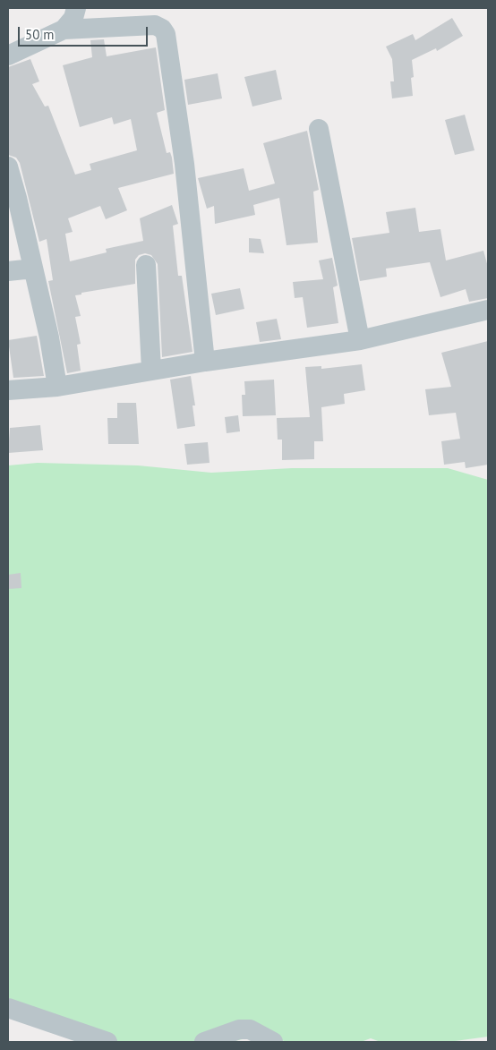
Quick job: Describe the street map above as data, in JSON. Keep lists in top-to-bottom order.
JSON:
{
  "scale_bar": "50 m"
}
